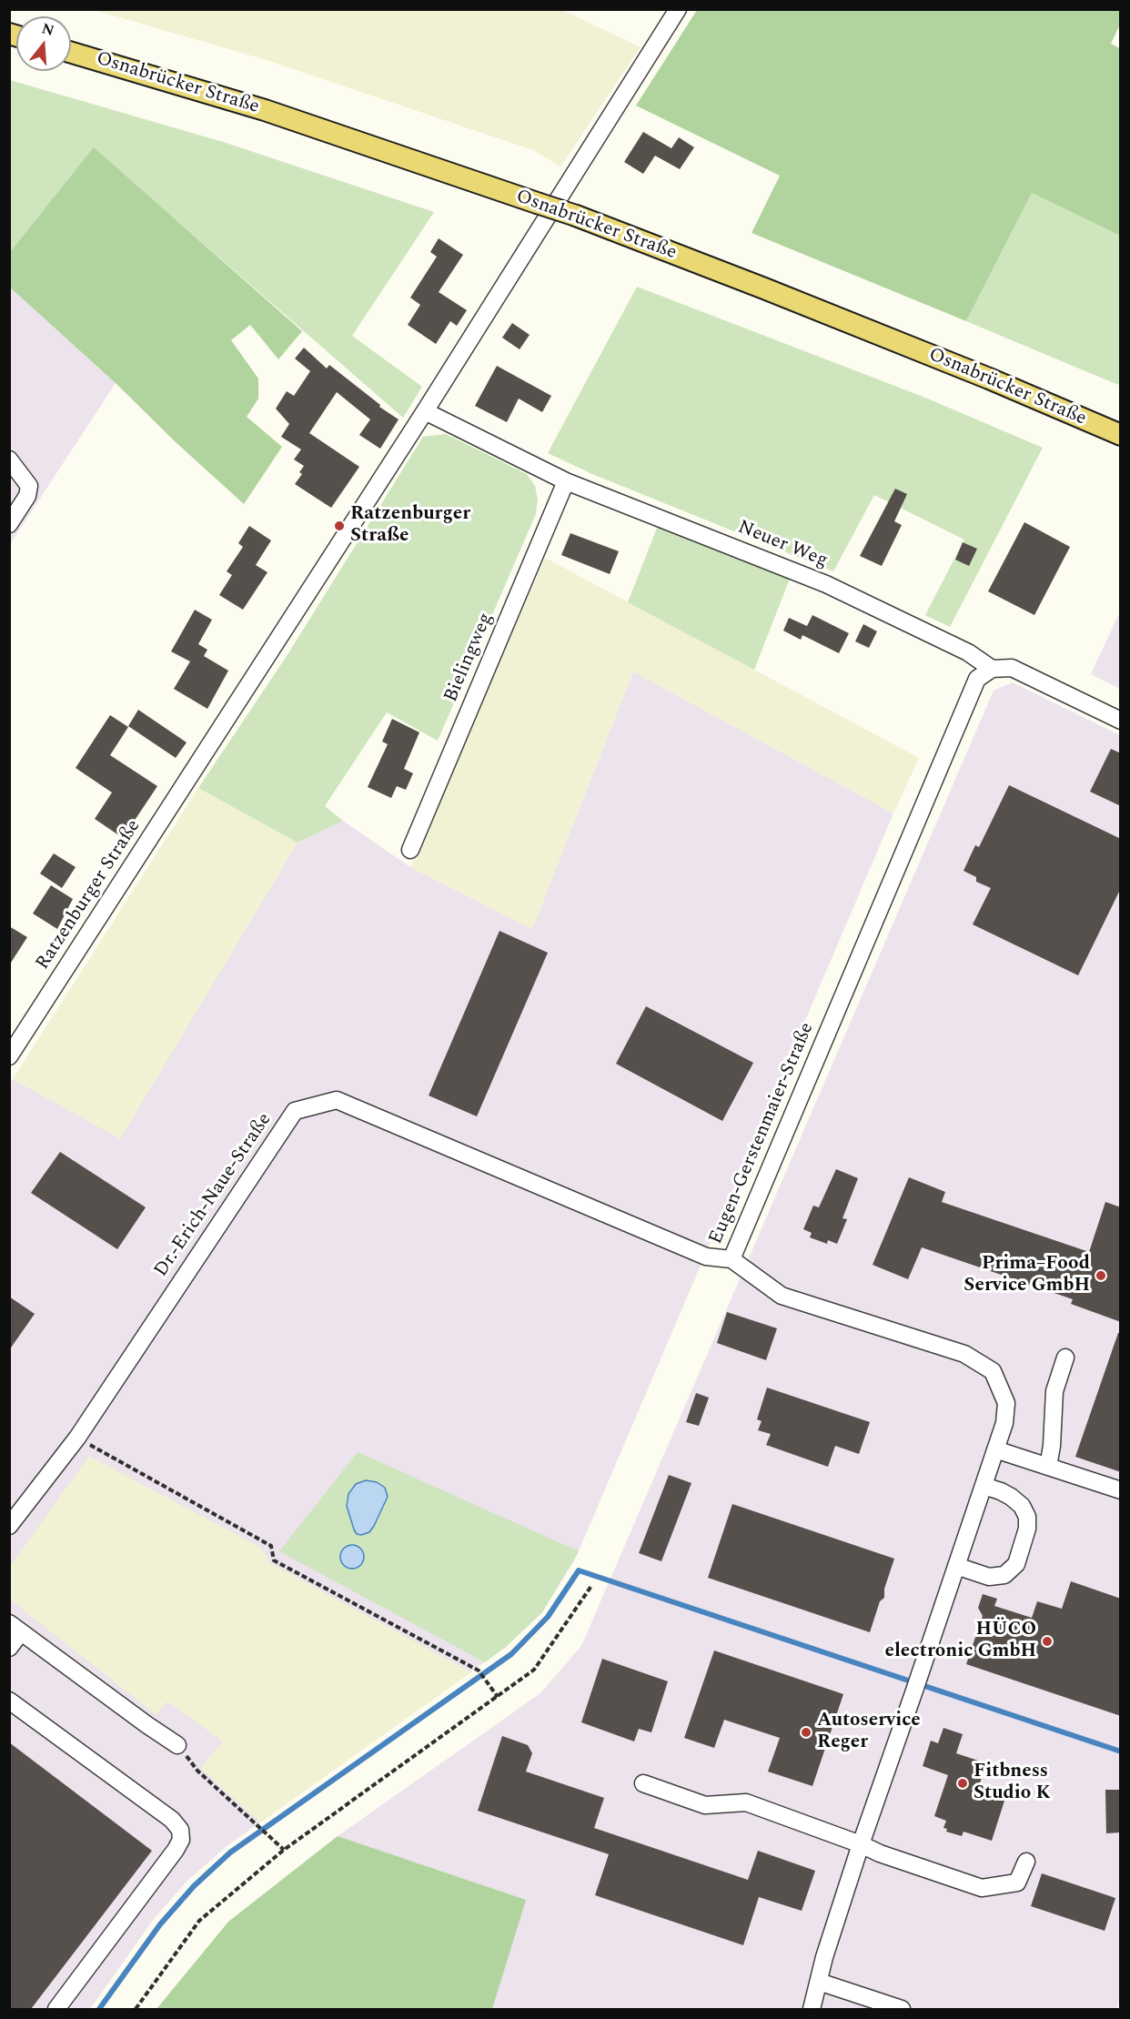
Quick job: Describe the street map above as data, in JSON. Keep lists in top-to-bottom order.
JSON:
{
  "streets": {
    "main road": ["Osnabrücker Straße"],
    "street": [
      "Neuer Weg",
      "Bielingweg",
      "Ratzenburger Straße",
      "Eugen-Gerstenmaier-Straße",
      "Dr.-Erich-Naue-Straße"
    ]
  },
  "crossings": [
    ["Neuer Weg", "Bielingweg"],
    ["Neuer Weg", "Ratzenburger Straße"],
    ["Neuer Weg", "Eugen-Gerstenmaier-Straße"],
    ["Eugen-Gerstenmaier-Straße", "Dr.-Erich-Naue-Straße"]
  ],
  "places": [
    "Ratzenburger Straße",
    "Prima–Food Service GmbH",
    "HÜCO electronic GmbH",
    "Autoservice Reger",
    "Fitbness Studio K"
  ],
  "north": "top"
}
